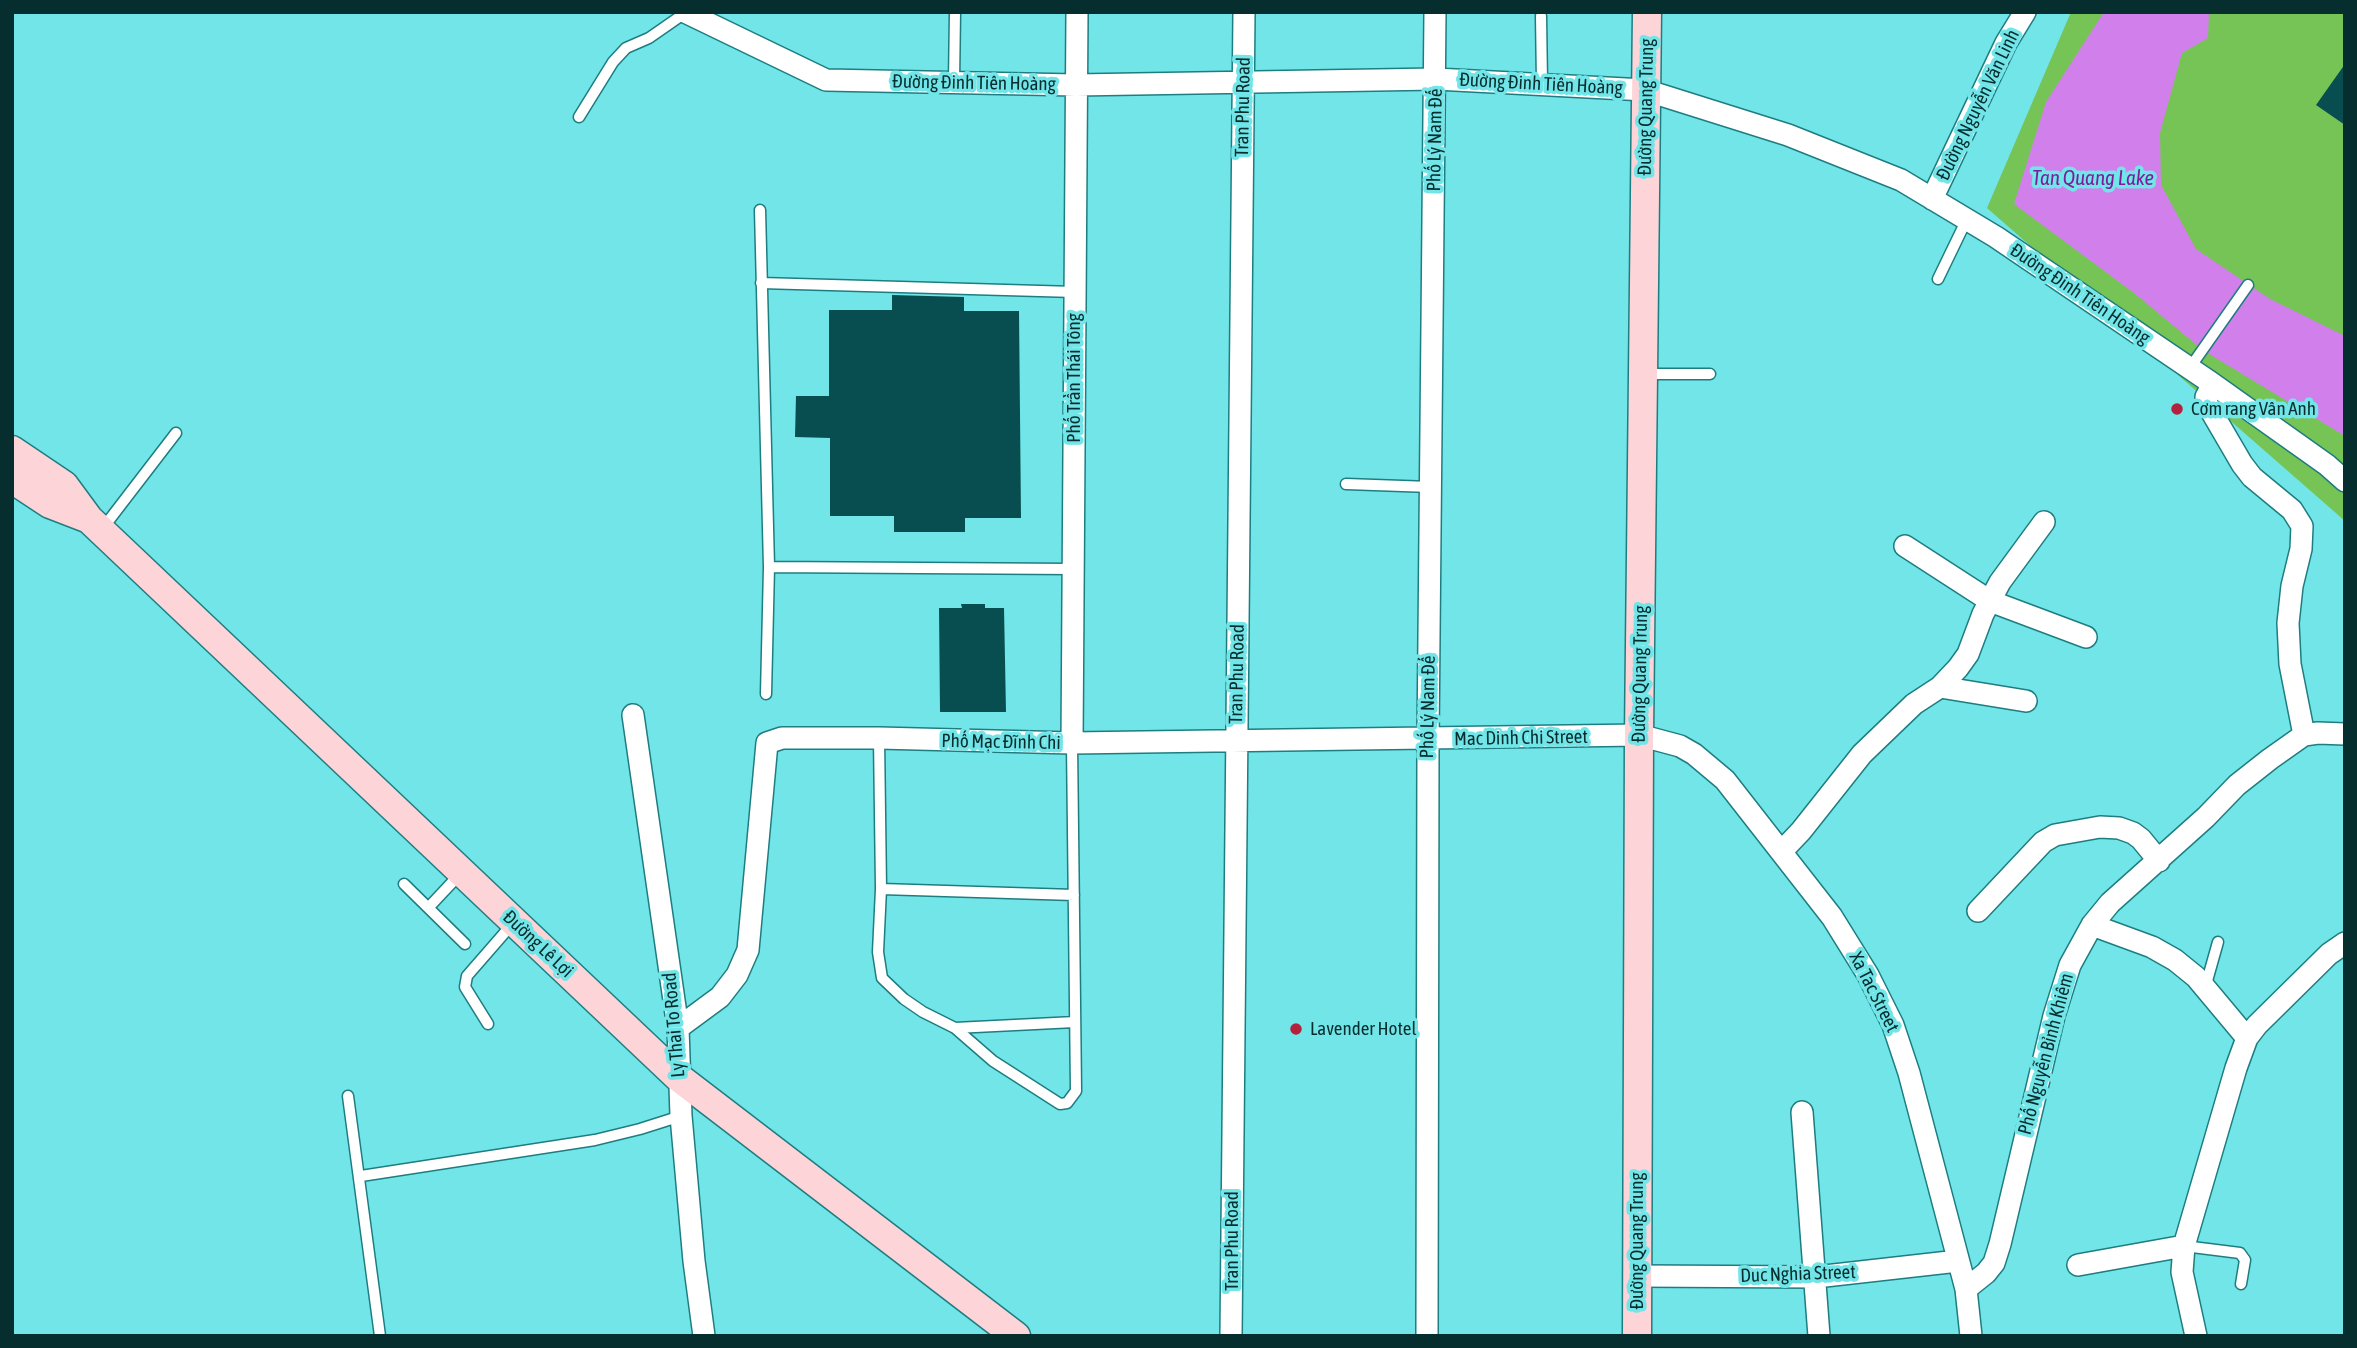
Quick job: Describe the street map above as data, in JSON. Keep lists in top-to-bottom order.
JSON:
{
  "streets": {
    "street": [
      "Đường Đinh Tiên Hoàng",
      "Đường Nguyễn Văn Linh",
      "Tran Phu Road",
      "Đường Quang Trung",
      "Phố Lý Nam Đế",
      "Phố Trần Thái Tông",
      "Mac Dinh Chi Street",
      "Phố Mạc Đĩnh Chi",
      "Đường Lê Lợi",
      "Xa Tac Street",
      "Ly Thai To Road",
      "Phố Nguyễn Bỉnh Khiêm",
      "Duc Nghia Street"
    ]
  },
  "crossings": [
    ["Đường Đinh Tiên Hoàng", "Đường Nguyễn Văn Linh"],
    ["Đường Đinh Tiên Hoàng", "Tran Phu Road"],
    ["Đường Đinh Tiên Hoàng", "Đường Quang Trung"],
    ["Đường Đinh Tiên Hoàng", "Phố Lý Nam Đế"],
    ["Đường Đinh Tiên Hoàng", "Phố Trần Thái Tông"],
    ["Tran Phu Road", "Mac Dinh Chi Street"],
    ["Tran Phu Road", "Phố Mạc Đĩnh Chi"],
    ["Đường Quang Trung", "Mac Dinh Chi Street"],
    ["Đường Quang Trung", "Xa Tac Street"],
    ["Đường Quang Trung", "Duc Nghia Street"],
    ["Phố Lý Nam Đế", "Mac Dinh Chi Street"],
    ["Phố Trần Thái Tông", "Phố Mạc Đĩnh Chi"],
    ["Mac Dinh Chi Street", "Phố Mạc Đĩnh Chi"],
    ["Mac Dinh Chi Street", "Xa Tac Street"],
    ["Phố Mạc Đĩnh Chi", "Ly Thai To Road"],
    ["Đường Lê Lợi", "Ly Thai To Road"],
    ["Xa Tac Street", "Phố Nguyễn Bỉnh Khiêm"],
    ["Xa Tac Street", "Duc Nghia Street"]
  ],
  "water": ["Tan Quang Lake"],
  "places": ["Cơm rang Vân Anh", "Lavender Hotel"]
}
